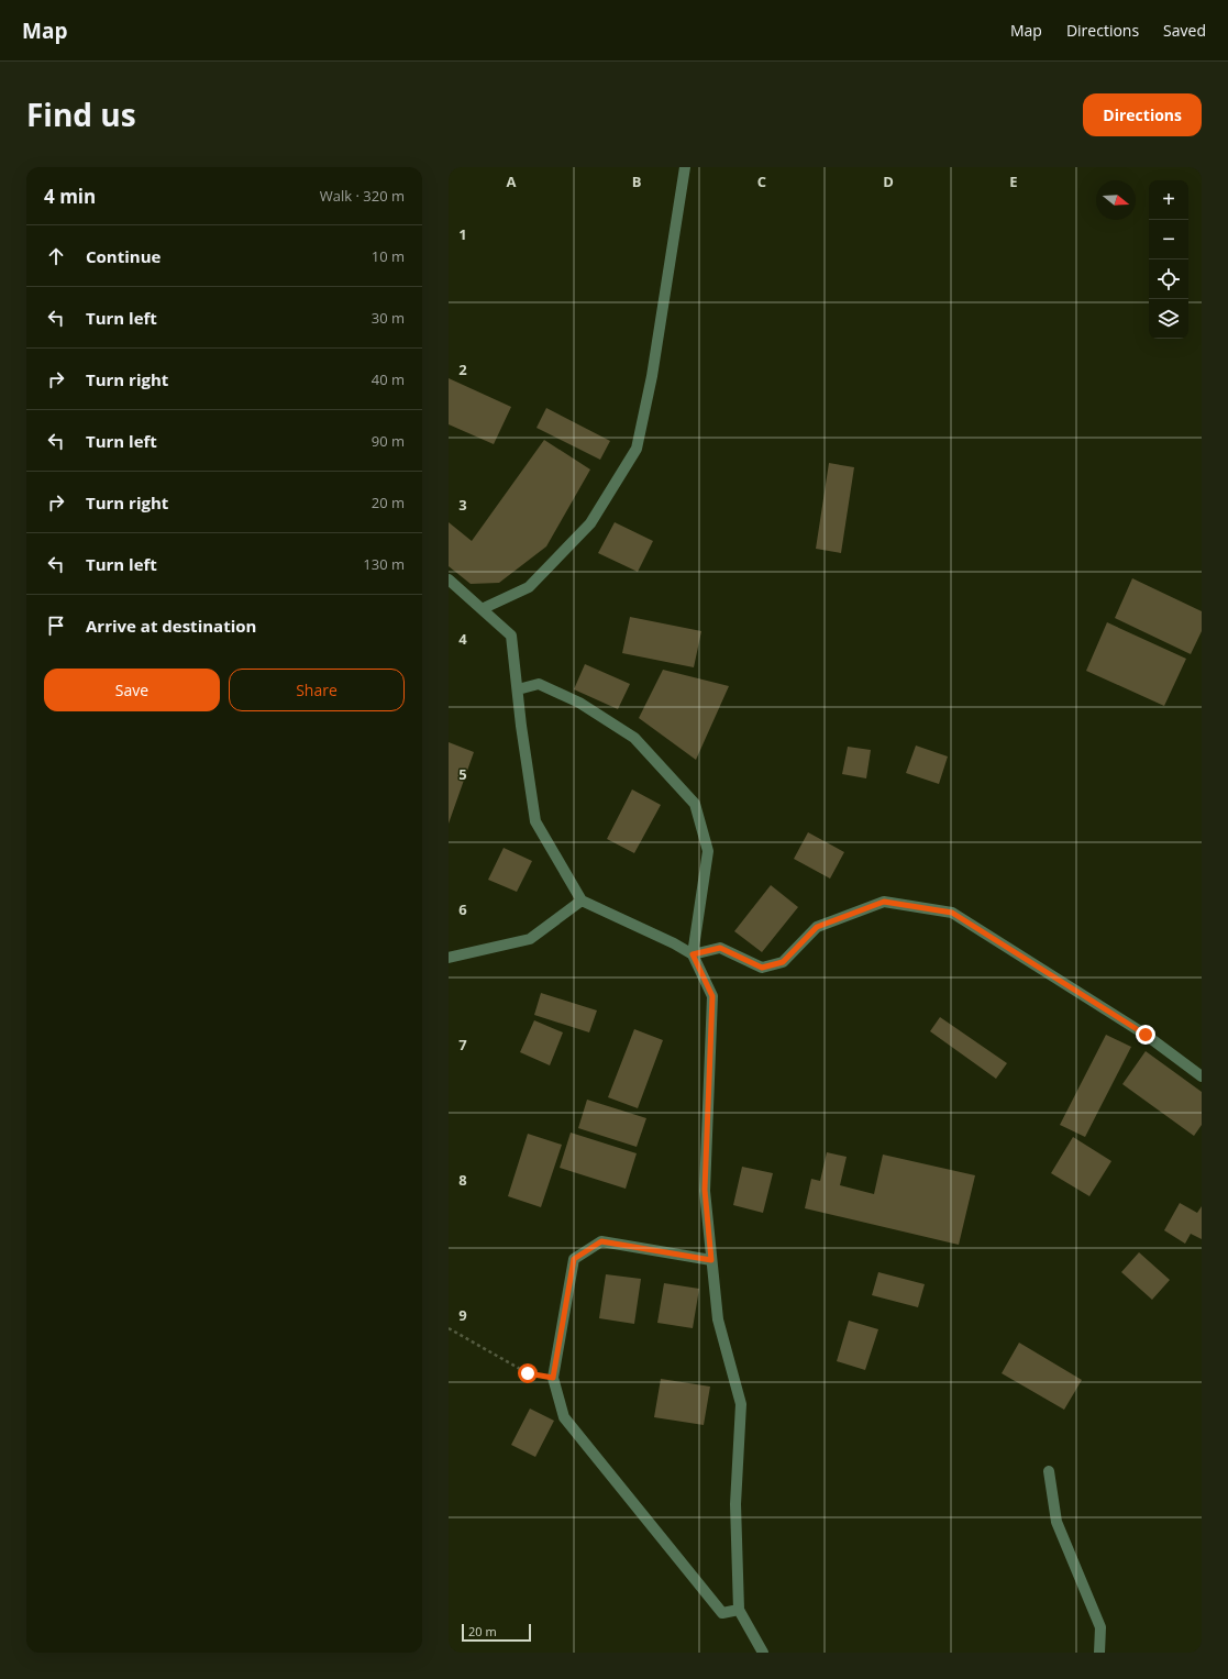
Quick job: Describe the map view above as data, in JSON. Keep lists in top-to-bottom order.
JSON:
{
  "scale_bar": "20 m",
  "north": "right",
  "page": {
    "header": "Map",
    "nav": ["Map", "Directions", "Saved"],
    "title": "Find us",
    "buttons": [
      "Directions",
      ["Save", "Share"]
    ],
    "heading": ["4 min", "Walk · 320 m"],
    "map_buttons": ["+", "−"],
    "list": [
      ["Continue", "10 m"],
      ["Turn left", "30 m"],
      ["Turn right", "40 m"],
      ["Turn left", "90 m"],
      ["Turn right", "20 m"],
      ["Turn left", "130 m"],
      "Arrive at destination"
    ],
    "scale": "20 m"
  },
  "grid": {
    "columns": [
      "A",
      "B",
      "C",
      "D",
      "E"
    ],
    "rows": [
      "1",
      "2",
      "3",
      "4",
      "5",
      "6",
      "7",
      "8",
      "9"
    ]
  }
}
